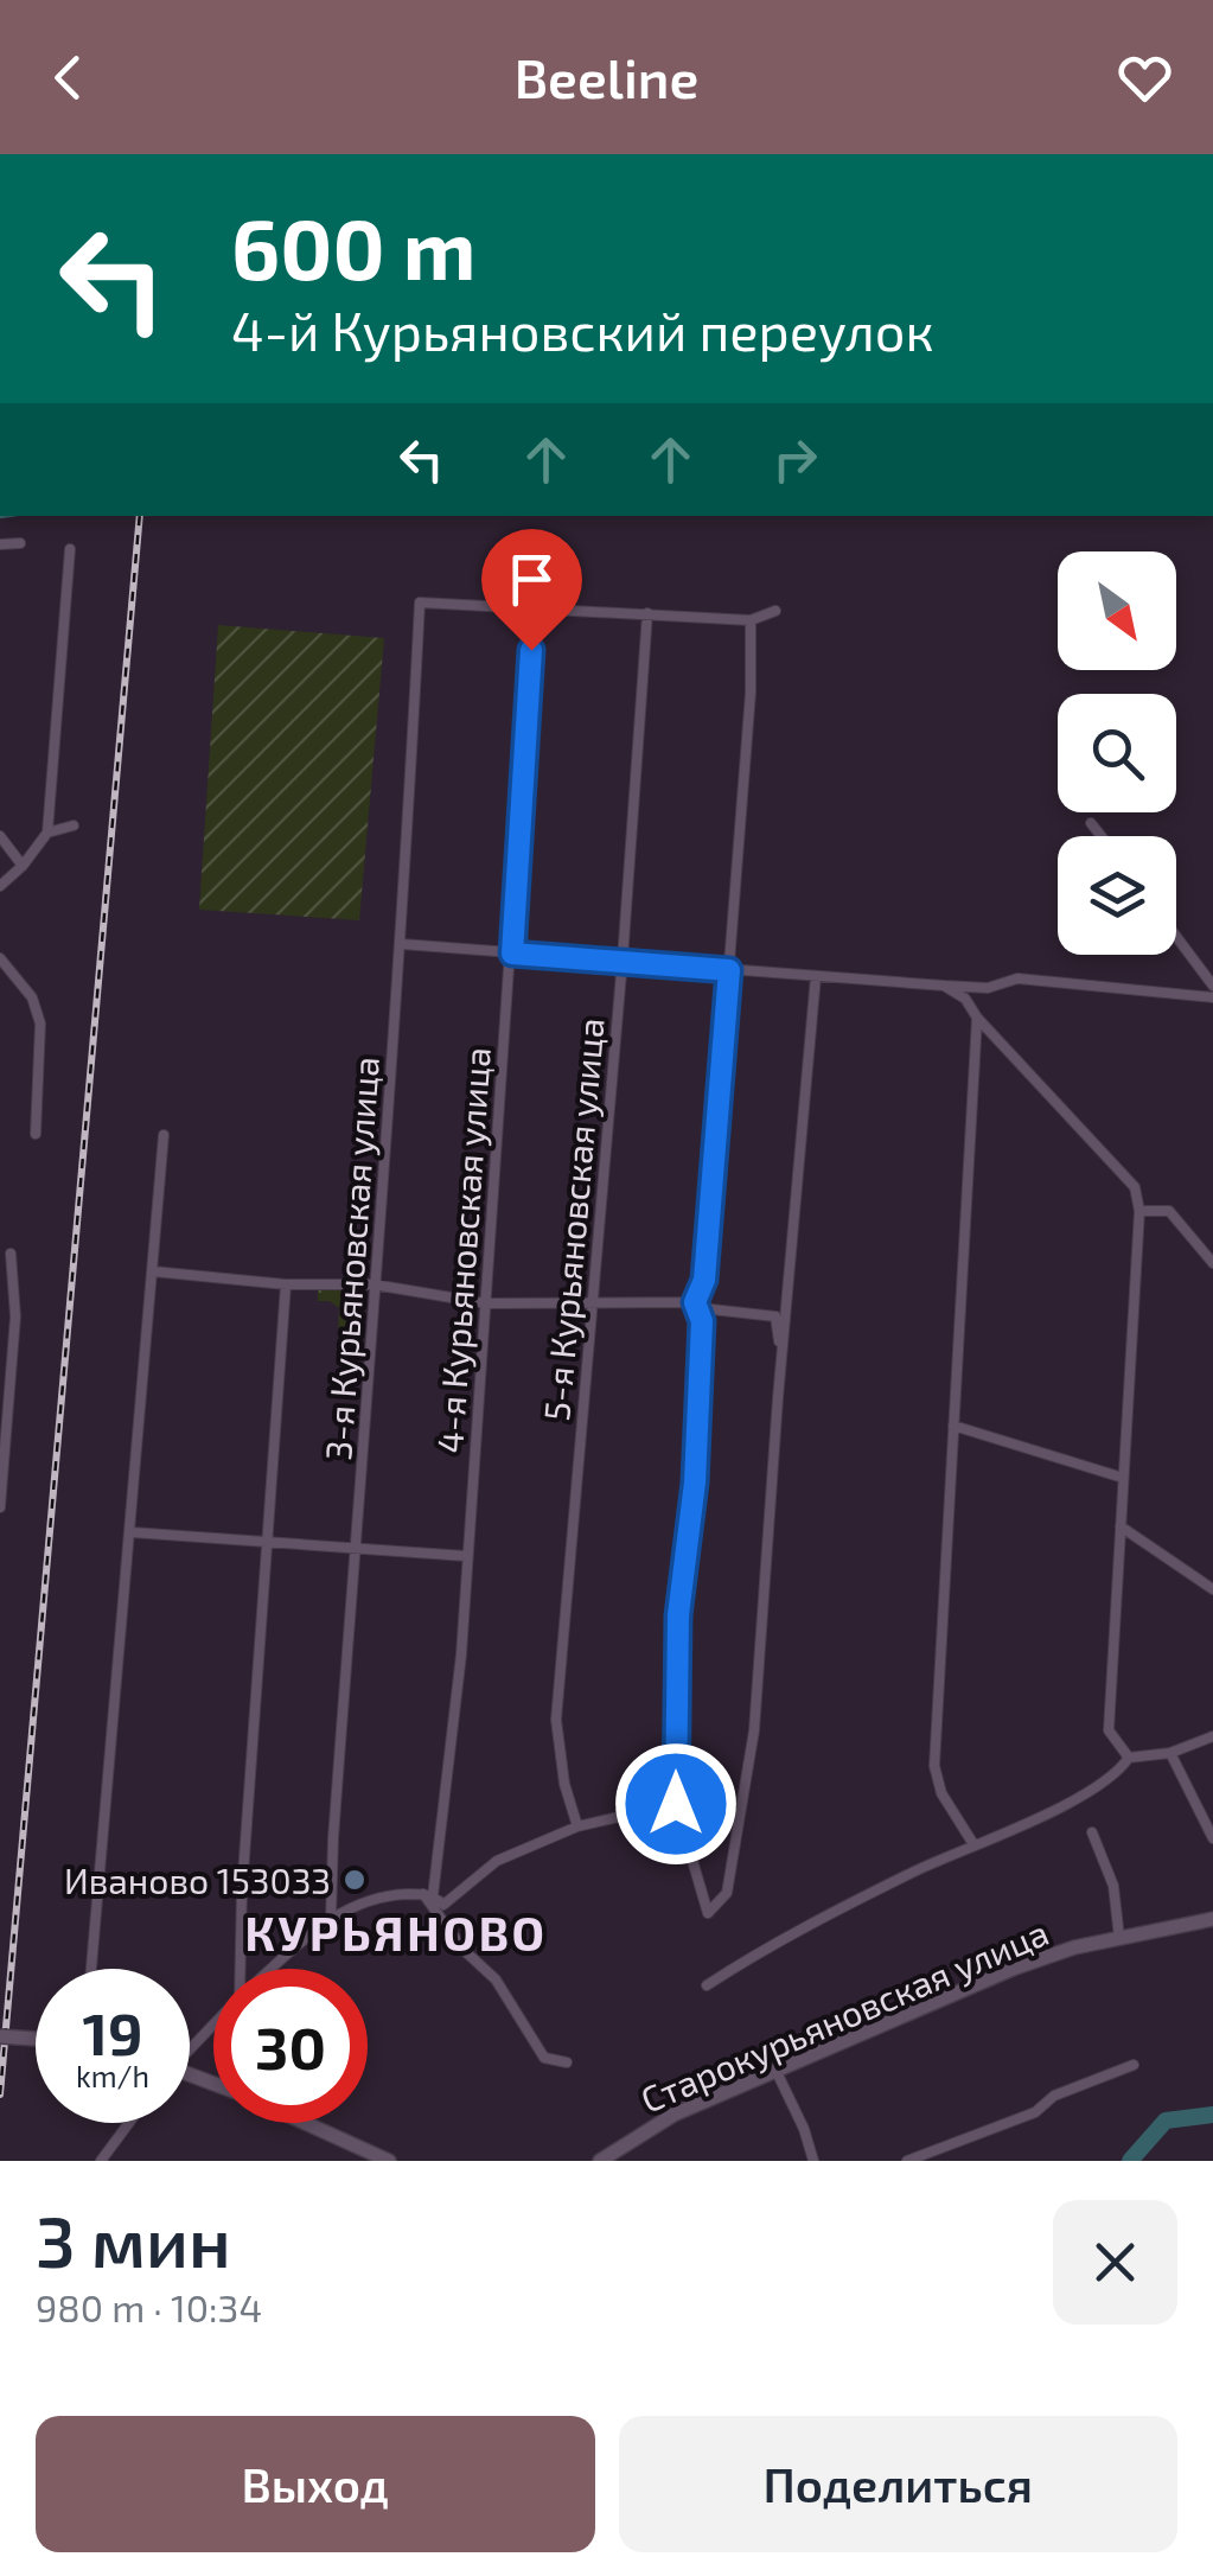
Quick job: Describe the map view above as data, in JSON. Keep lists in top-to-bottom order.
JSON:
{
  "streets": {
    "main road": ["Старокурьяновская улица"],
    "street": ["5-я Курьяновская улица", "4-я Курьяновская улица", "3-я Курьяновская улица"]
  },
  "crossings": [
    ["4-я Курьяновская улица", "3-я Курьяновская улица"]
  ],
  "districts": ["КУРЬЯНОВО"],
  "places": ["Иваново 153033"],
  "north": "bottom right",
  "page": {
    "header": "Beeline",
    "turn": ["600 m", "4-й Курьяновский переулок"],
    "speed": "19 km/h",
    "limit": "30",
    "heading": ["3 мин", "980 m · 10:34"],
    "buttons": ["Выход", "Поделиться"]
  }
}
